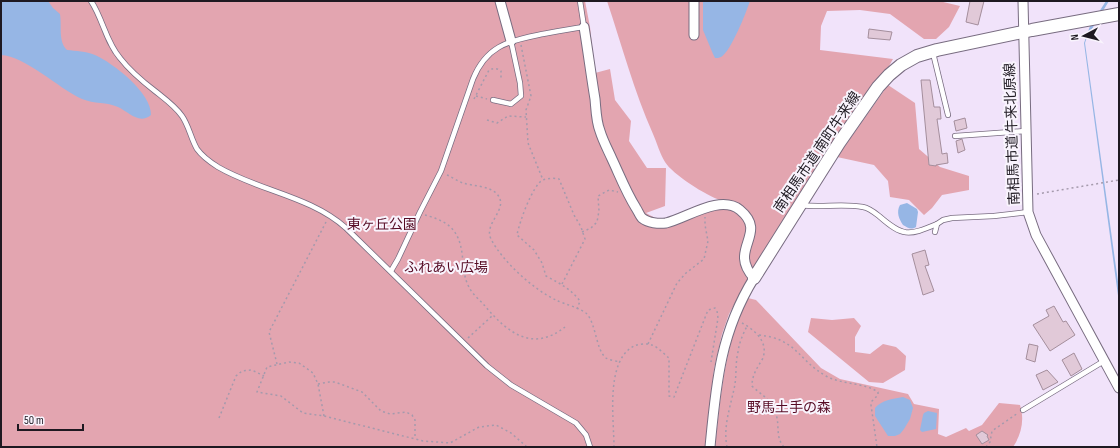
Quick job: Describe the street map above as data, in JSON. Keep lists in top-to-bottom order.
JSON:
{
  "streets": {
    "street": ["南相馬市道 牛来北原線", "南相馬市道 南町牛来線"]
  },
  "crossings": [
    ["南相馬市道 牛来北原線", "南相馬市道 南町牛来線"]
  ],
  "parks": ["東ヶ丘公園", "ふれあい広場", "野馬土手の森"],
  "scale_bar": "50 m",
  "north": "left"
}
